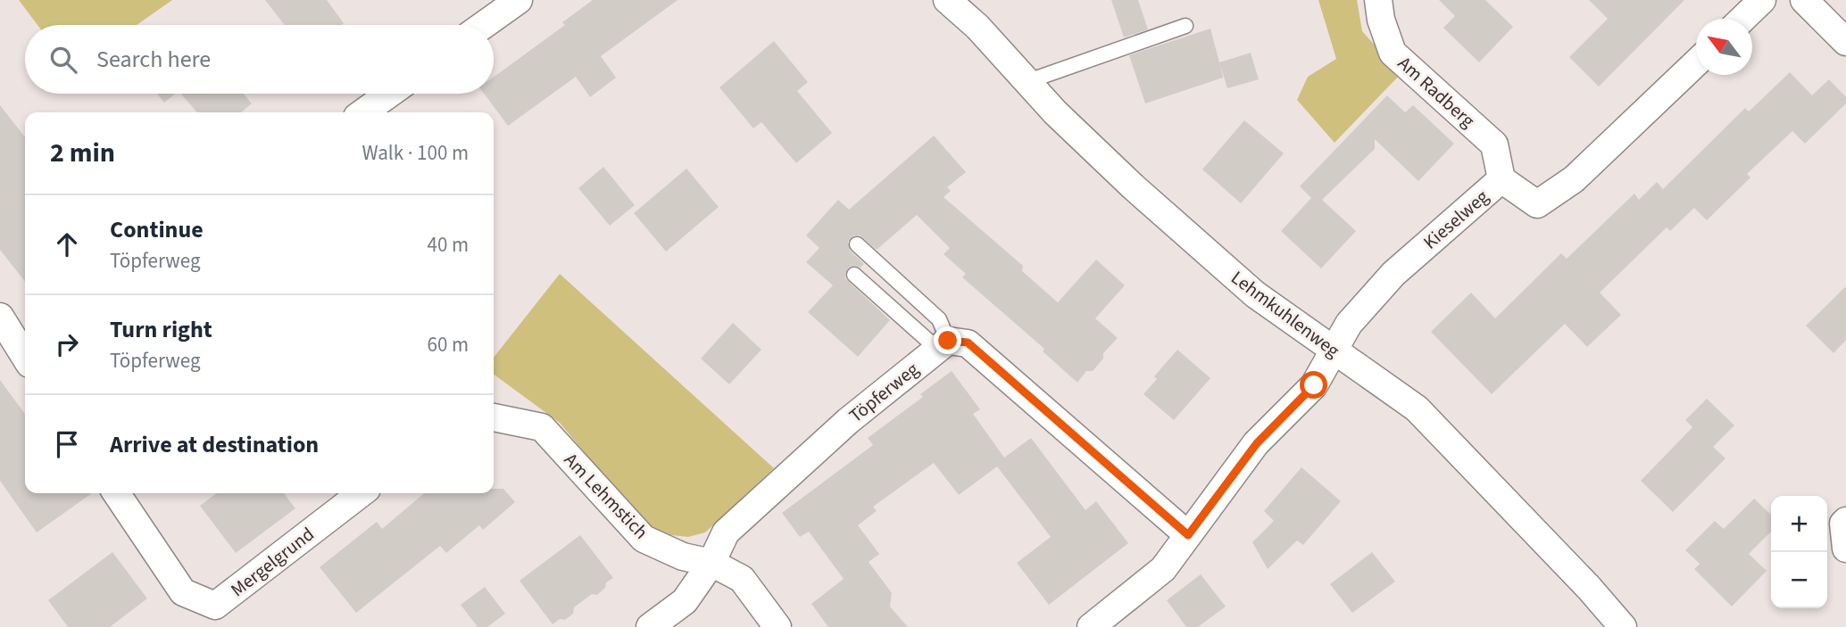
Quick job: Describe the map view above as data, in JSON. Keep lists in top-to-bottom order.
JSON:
{
  "streets": {
    "street": [
      "Am Radberg",
      "Kieselweg",
      "Lehmkuhlenweg",
      "Töpferweg",
      "Am Lehmstich",
      "Mergelgrund"
    ]
  },
  "crossings": [
    ["Am Radberg", "Kieselweg"],
    ["Kieselweg", "Lehmkuhlenweg"],
    ["Töpferweg", "Am Lehmstich"]
  ],
  "north": "top left",
  "page": {
    "search": "Search here",
    "heading": ["2 min", "Walk · 100 m"],
    "list": [
      ["Continue", "Töpferweg", "40 m"],
      ["Turn right", "Töpferweg", "60 m"],
      "Arrive at destination"
    ],
    "map_buttons": ["+", "−"]
  }
}
